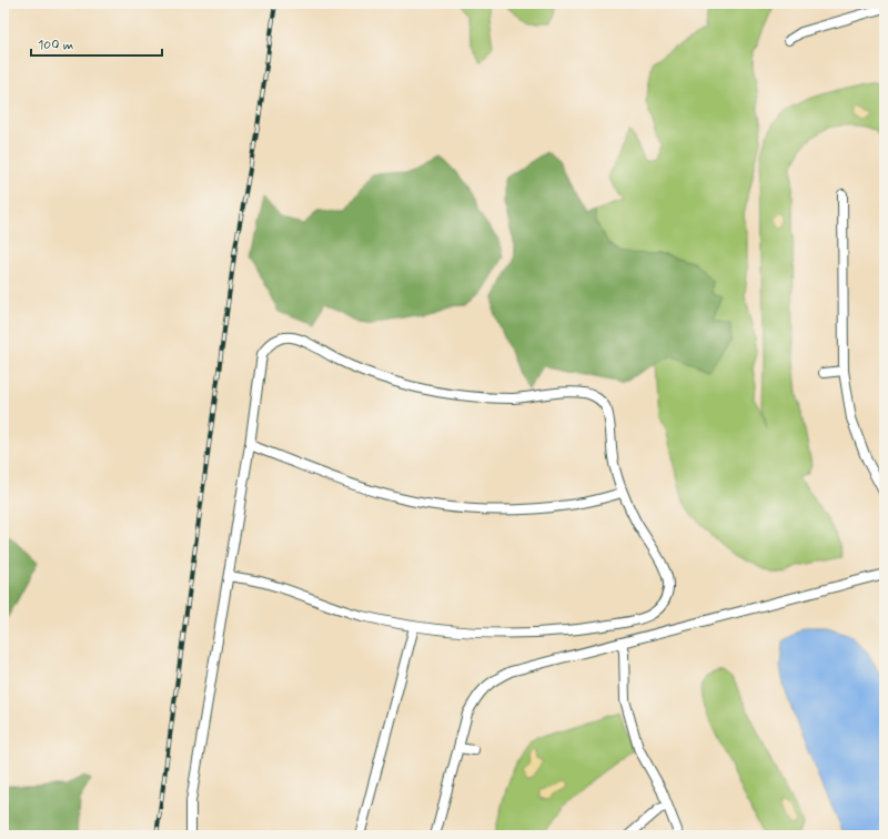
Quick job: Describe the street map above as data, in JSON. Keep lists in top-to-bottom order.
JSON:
{
  "scale_bar": "100 m"
}
